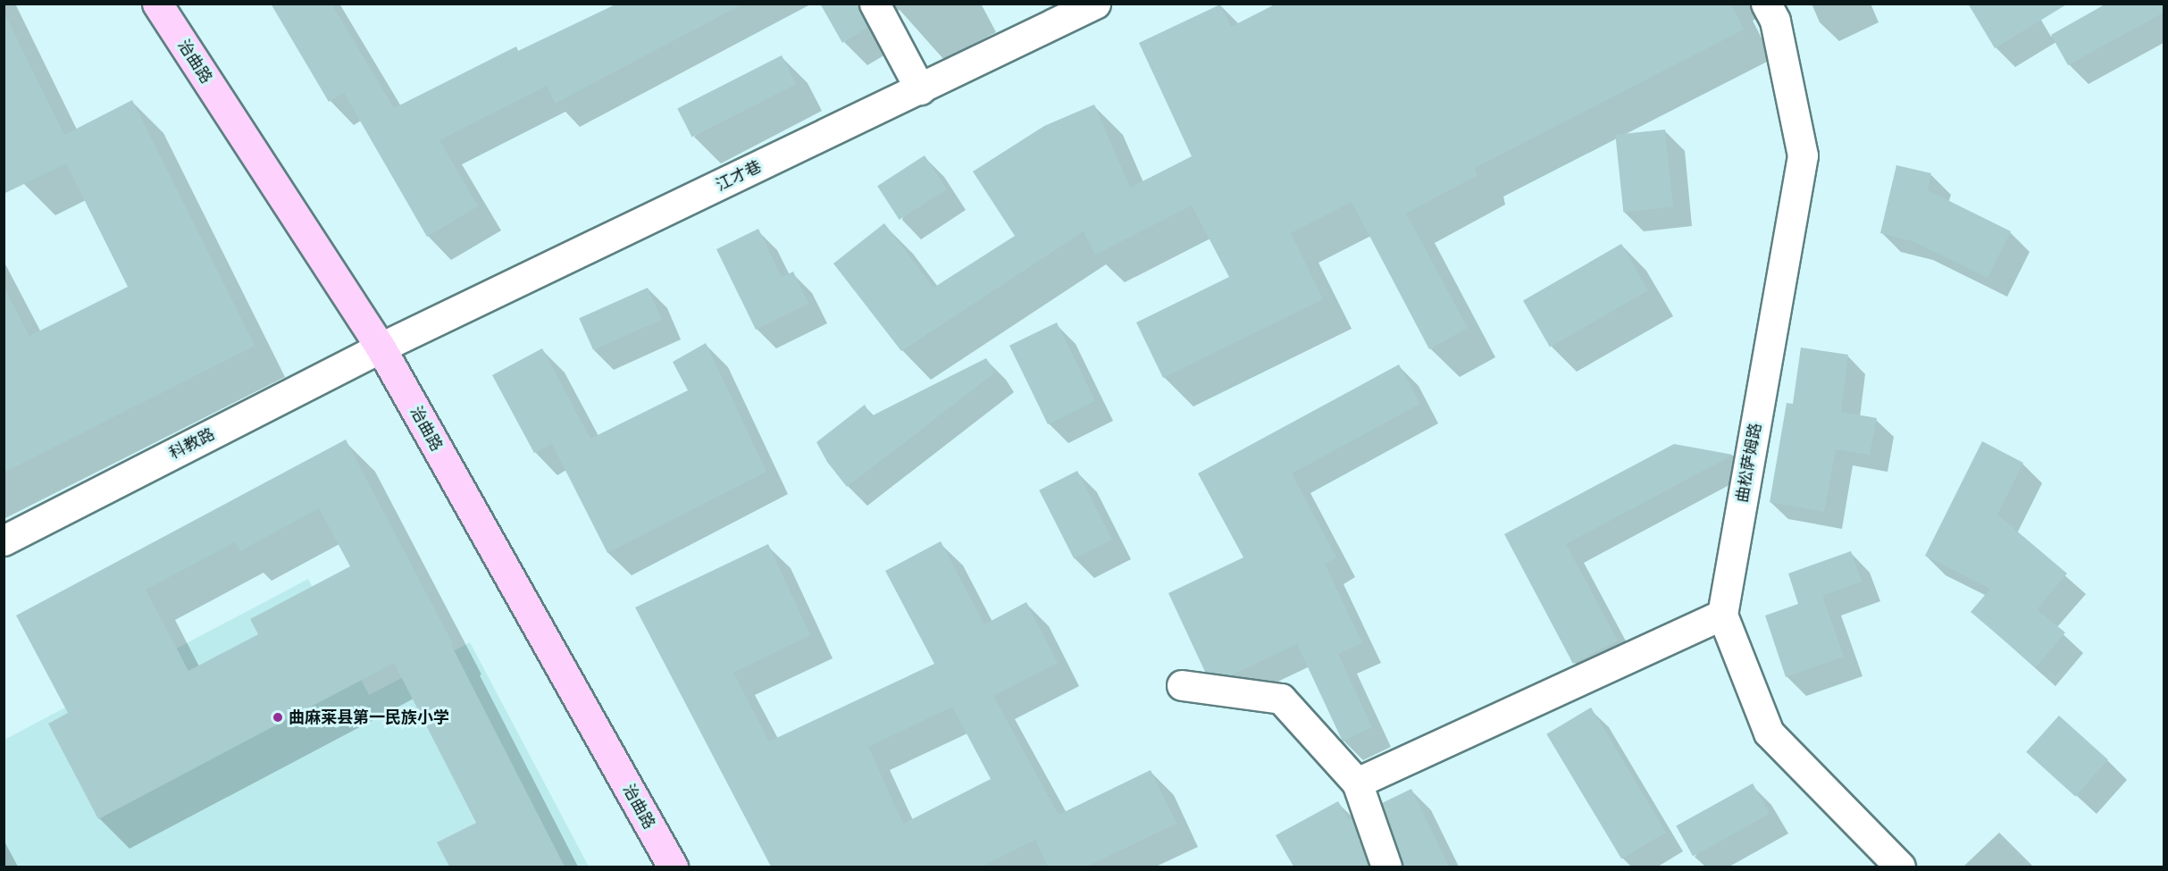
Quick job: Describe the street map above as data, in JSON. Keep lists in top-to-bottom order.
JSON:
{
  "streets": {
    "main road": ["治曲路"],
    "street": ["江才巷", "科教路", "曲松萨姆路"]
  },
  "crossings": [
    ["治曲路", "江才巷"],
    ["治曲路", "科教路"],
    ["江才巷", "科教路"]
  ],
  "places": ["曲麻莱县第一民族小学"]
}
